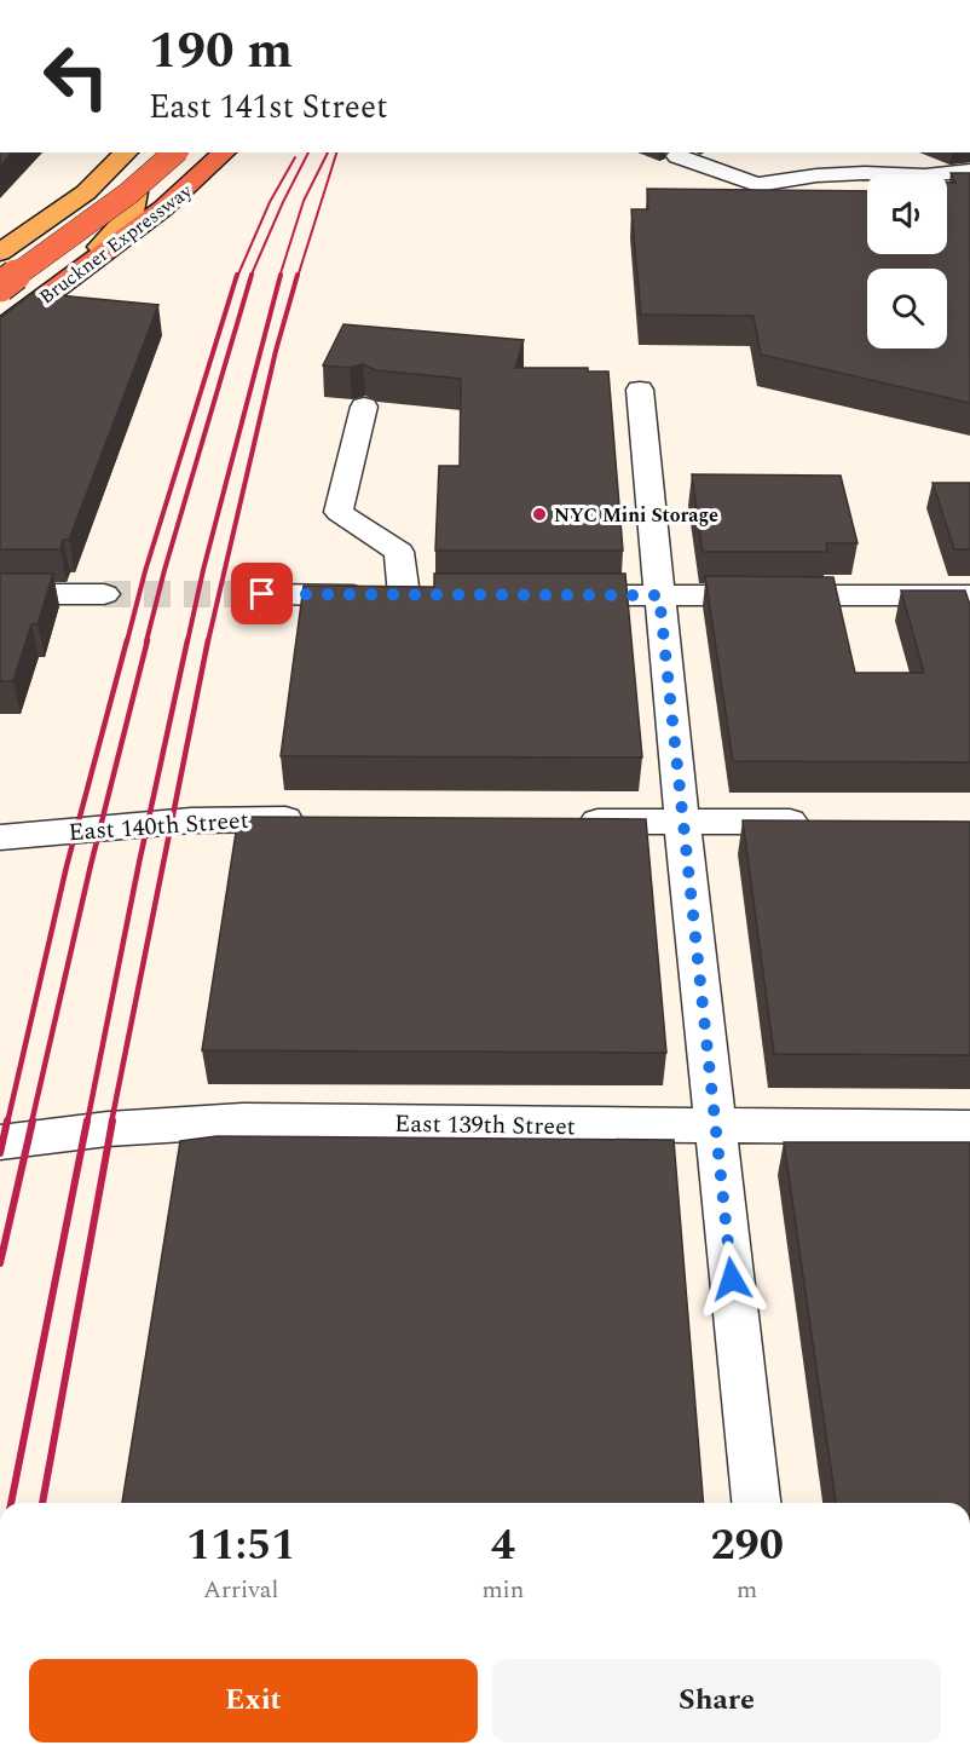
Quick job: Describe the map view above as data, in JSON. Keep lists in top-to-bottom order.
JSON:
{
  "streets": {
    "highway": ["Bruckner Expressway"],
    "street": ["East 140th Street", "East 139th Street"]
  },
  "places": ["NYC Mini Storage"],
  "page": {
    "turn": ["190 m", "East 141st Street"],
    "eta": [
      "11:51",
      "Arrival",
      "4",
      "min",
      "290",
      "m"
    ],
    "buttons": ["Exit", "Share"]
  }
}
